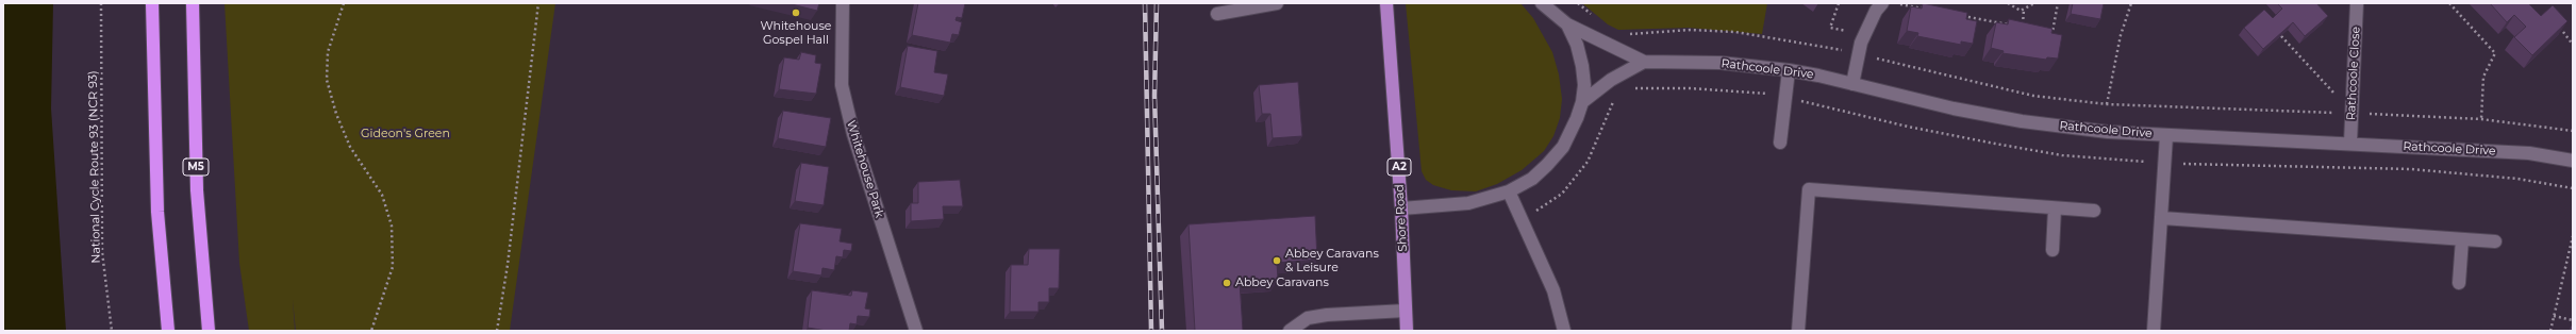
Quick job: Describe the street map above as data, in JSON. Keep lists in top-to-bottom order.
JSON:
{
  "streets": {
    "highway": ["M5"],
    "main road": ["A2", "Shore Road"],
    "street": ["Rathcoole Drive", "Rathcoole Close", "Whitehouse Park"],
    "path": ["National Cycle Route 93 (NCR 93)"]
  },
  "crossings": [
    ["Rathcoole Drive", "Rathcoole Close"],
    ["Rathcoole Drive", "Shore Road"]
  ],
  "parks": ["Gideon's Green"],
  "places": ["Whitehouse Gospel Hall", "Abbey Caravans & Leisure", "Abbey Caravans"]
}
